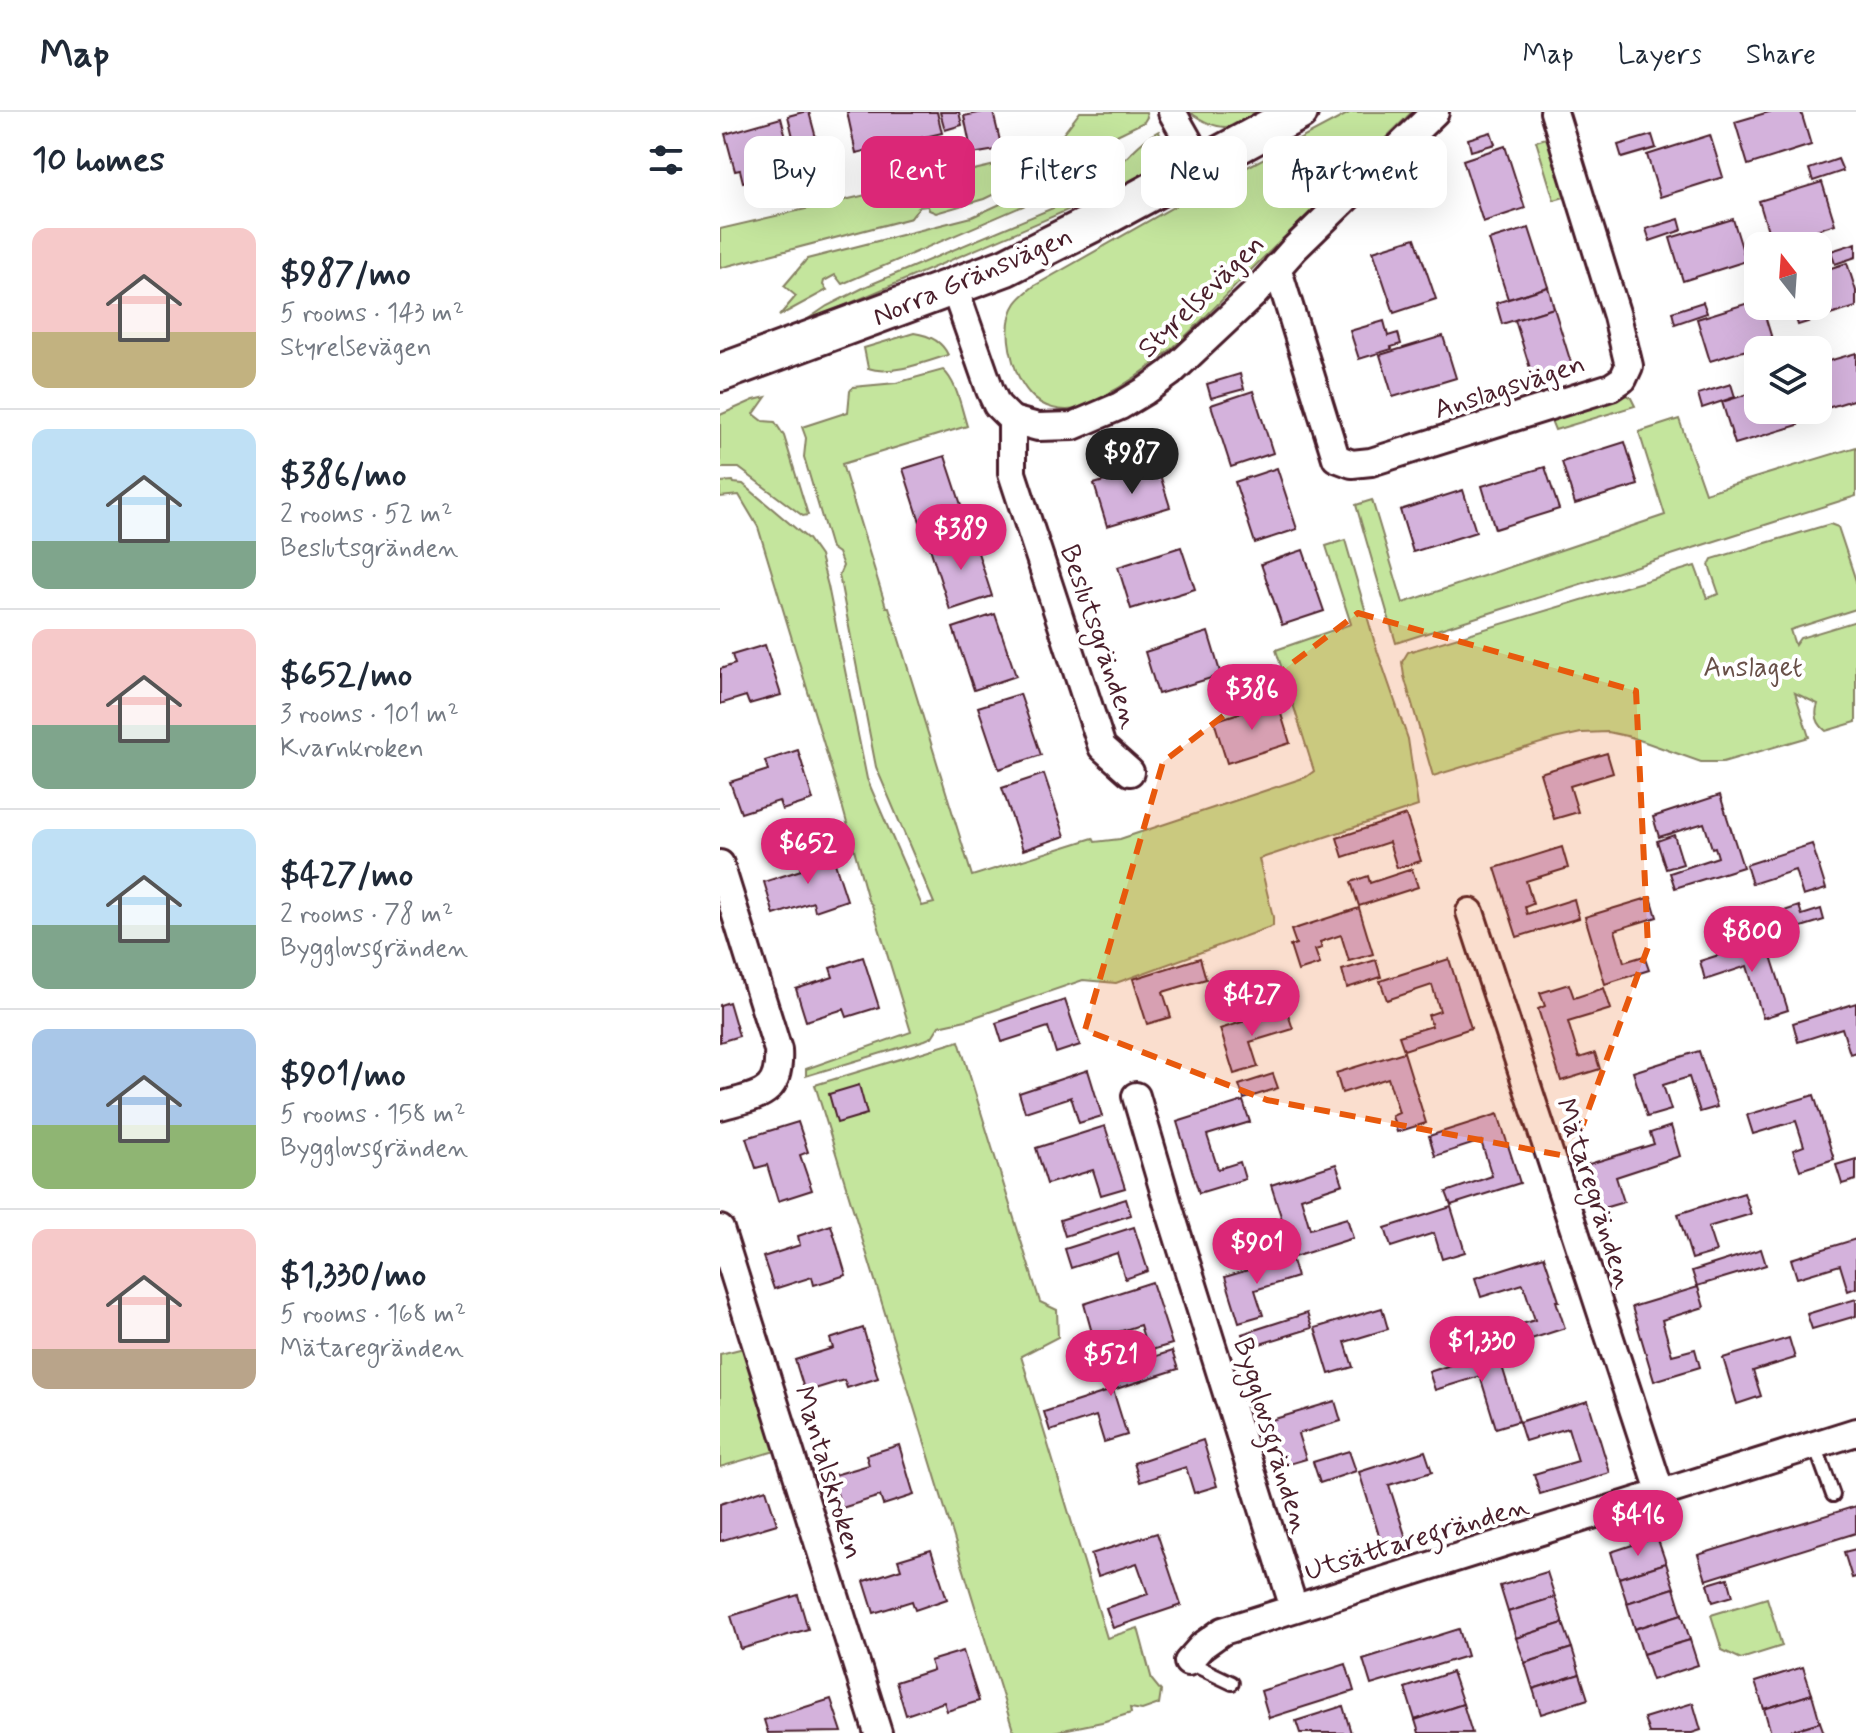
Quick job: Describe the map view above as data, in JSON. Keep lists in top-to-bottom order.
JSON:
{
  "streets": {
    "street": [
      "Norra Gränsvägen",
      "Styrelsevägen",
      "Anslagsvägen",
      "Beslutsgränden",
      "Mätaregränden",
      "Bygglovsgränden",
      "Mantalskroken",
      "Utsättaregränden"
    ]
  },
  "crossings": [
    ["Styrelsevägen", "Anslagsvägen"],
    ["Styrelsevägen", "Beslutsgränden"],
    ["Mätaregränden", "Utsättaregränden"],
    ["Bygglovsgränden", "Utsättaregränden"]
  ],
  "parks": ["Anslaget"],
  "north": "top",
  "page": {
    "header": "Map",
    "nav": ["Map", "Layers", "Share"],
    "heading": "10 homes",
    "chip": [
      "Buy",
      "Rent",
      "Filters",
      "New",
      "Apartment"
    ],
    "list": [
      {
        "name": "$987/mo",
        "note": "5 rooms · 143 m² · Styrelsevägen"
      },
      {
        "name": "$386/mo",
        "note": "2 rooms · 52 m² · Beslutsgränden"
      },
      {
        "name": "$652/mo",
        "note": "3 rooms · 101 m² · Kvarnkroken"
      },
      {
        "name": "$427/mo",
        "note": "2 rooms · 78 m² · Bygglovsgränden"
      },
      {
        "name": "$901/mo",
        "note": "5 rooms · 158 m² · Bygglovsgränden"
      },
      {
        "name": "$1,330/mo",
        "note": "5 rooms · 168 m² · Mätaregränden"
      }
    ],
    "price": [
      "$987",
      "$389",
      "$386",
      "$652",
      "$800",
      "$427",
      "$901",
      "$1,330",
      "$521",
      "$416"
    ]
  }
}
